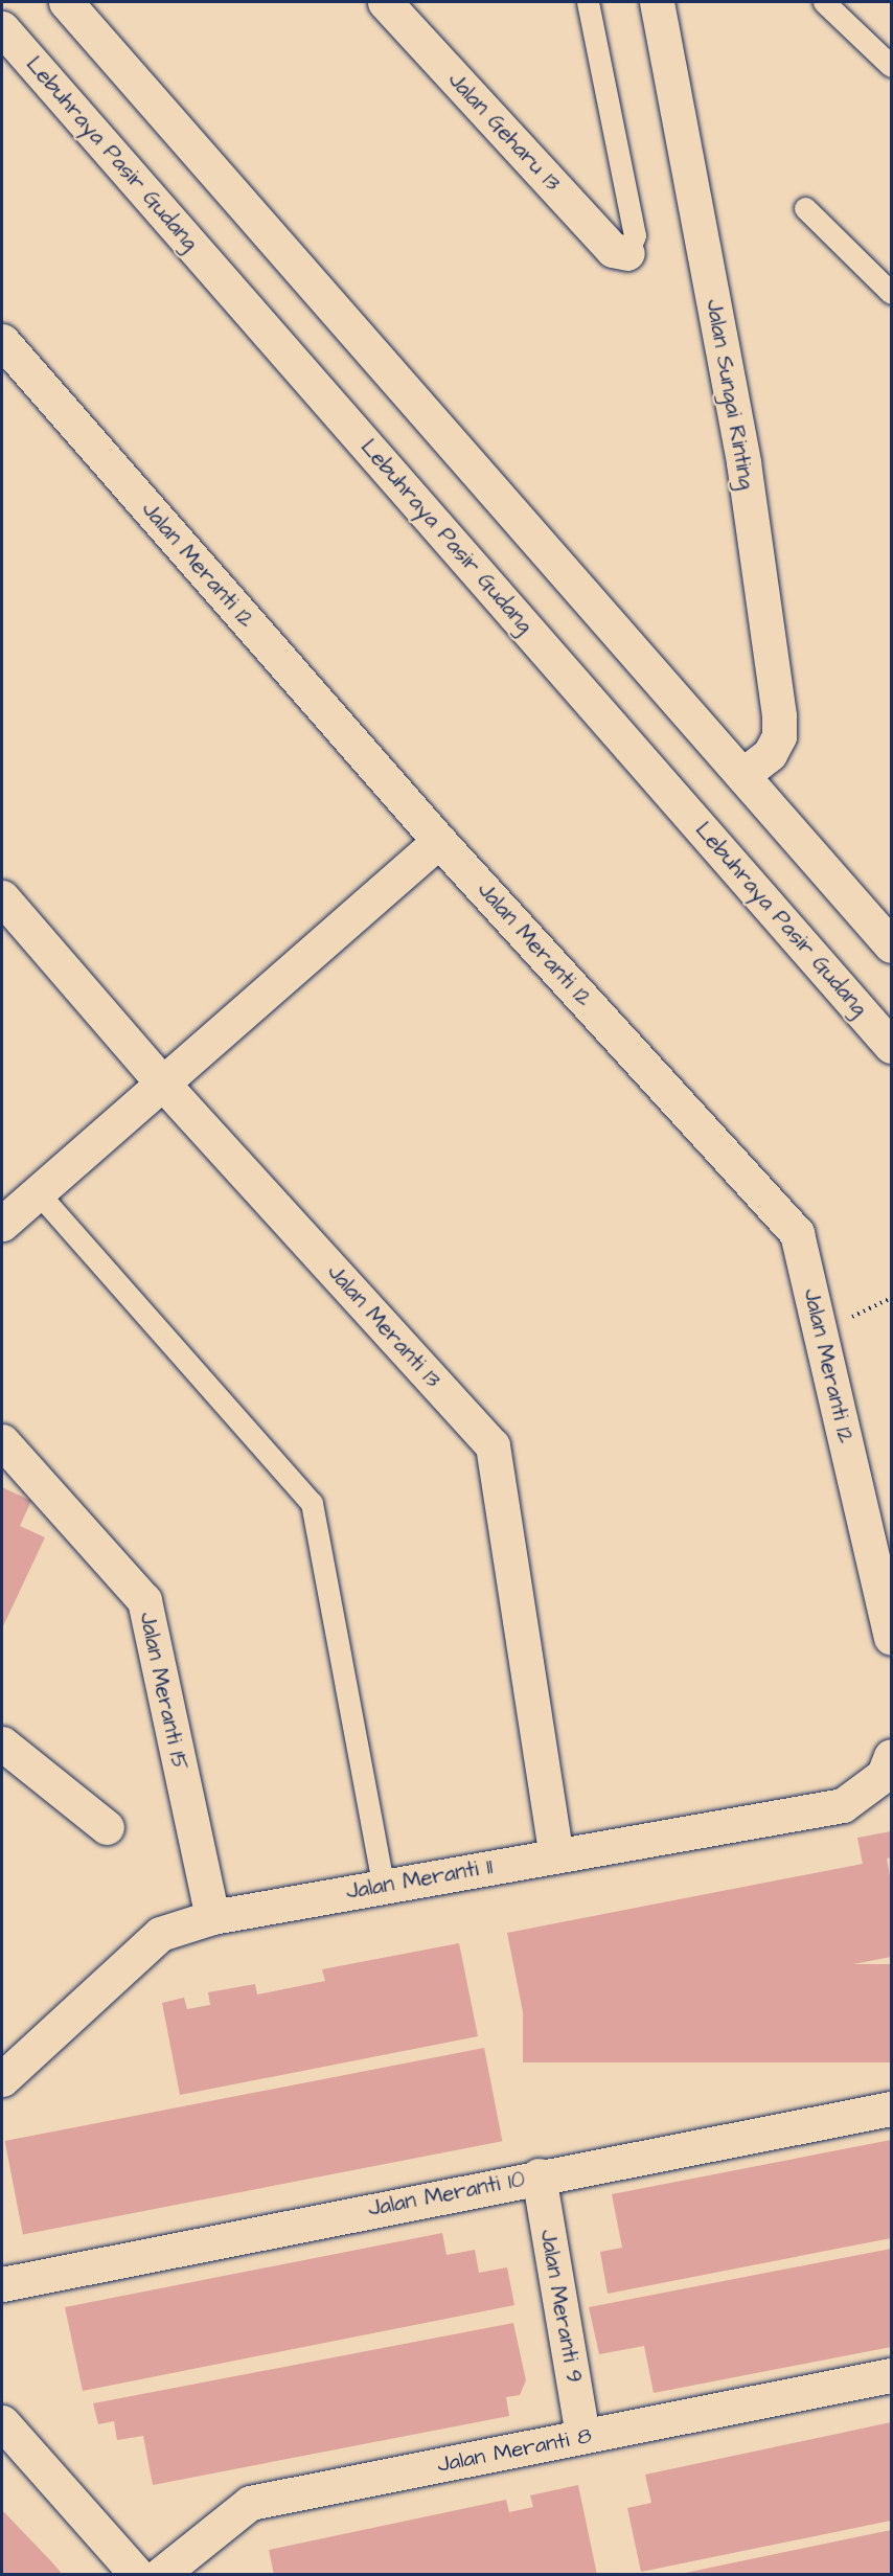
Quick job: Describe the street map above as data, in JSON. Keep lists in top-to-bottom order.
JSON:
{
  "streets": {
    "main road": [
      "Jalan Geharu 13",
      "Lebuhraya Pasir Gudang",
      "Jalan Sungai Rinting",
      "Jalan Meranti 12",
      "Jalan Meranti 13",
      "Jalan Meranti 15",
      "Jalan Meranti 11",
      "Jalan Meranti 10",
      "Jalan Meranti 9",
      "Jalan Meranti 8"
    ]
  },
  "crossings": [
    ["Jalan Meranti 13", "Jalan Meranti 11"],
    ["Jalan Meranti 15", "Jalan Meranti 11"],
    ["Jalan Meranti 10", "Jalan Meranti 9"],
    ["Jalan Meranti 9", "Jalan Meranti 8"]
  ]
}
